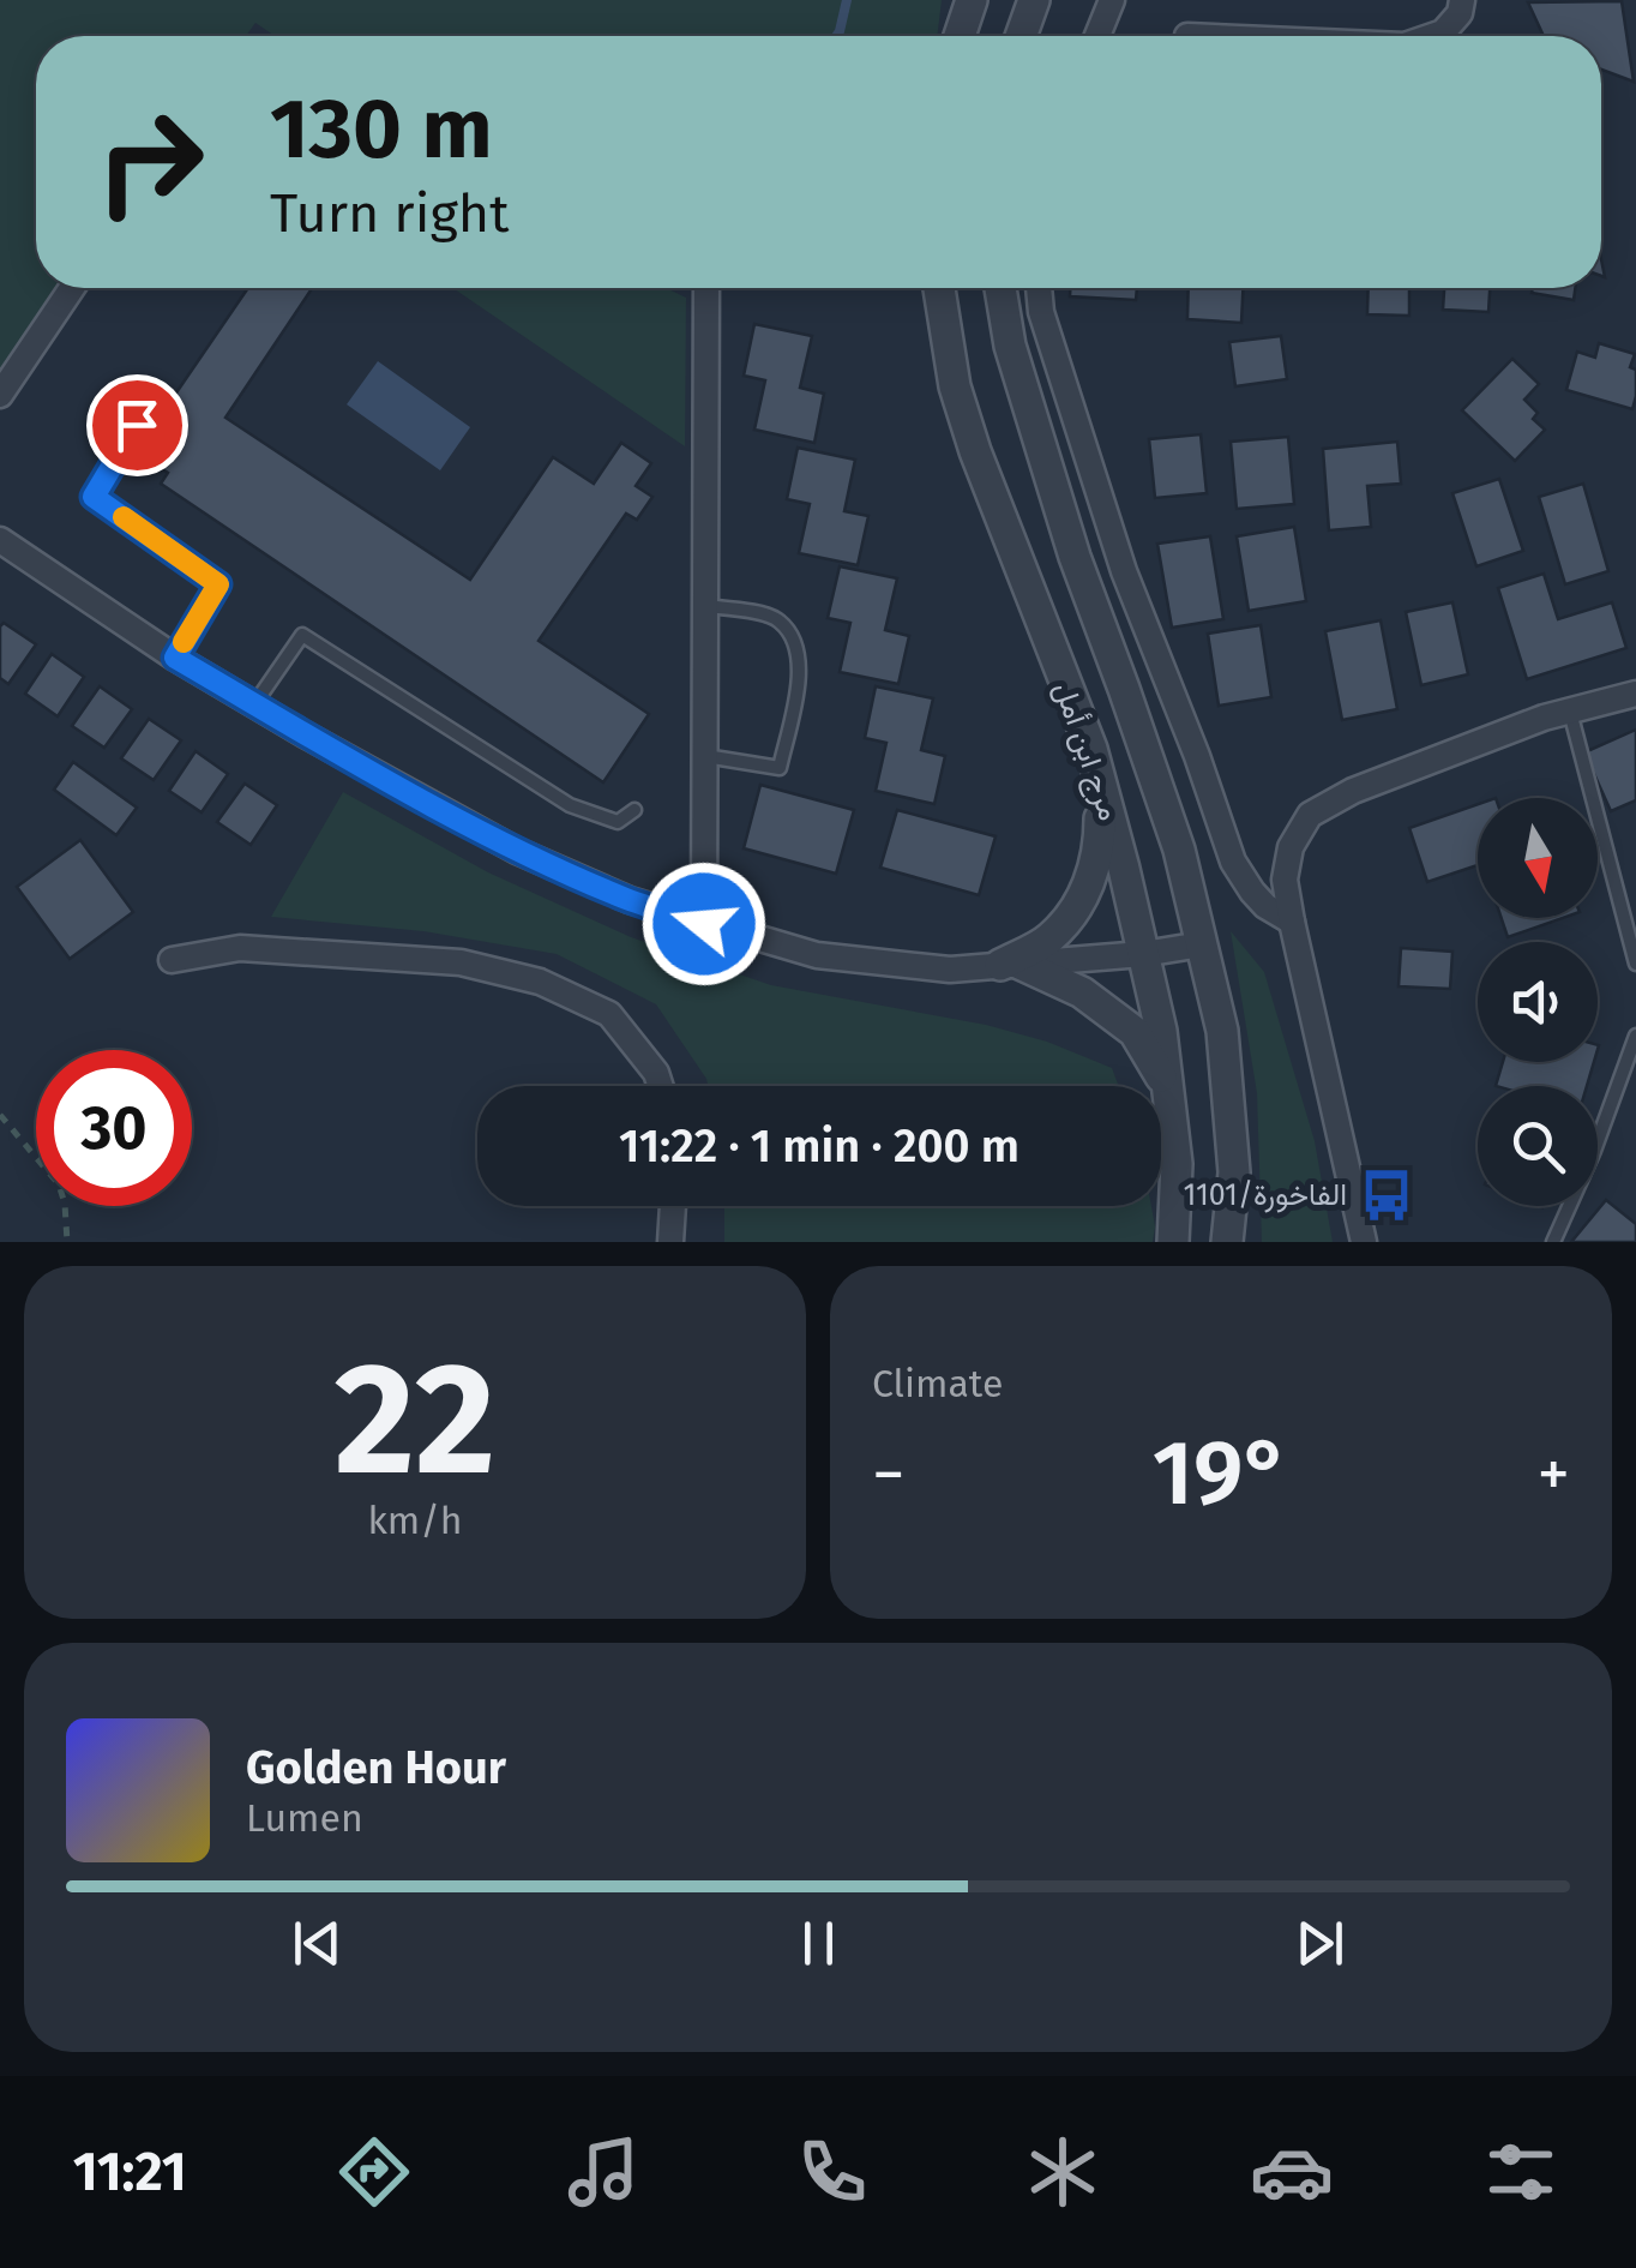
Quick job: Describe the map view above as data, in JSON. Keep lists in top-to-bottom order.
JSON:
{
  "streets": {
    "street": ["مرج ابن أمل"]
  },
  "places": {
    "bus stop": ["الفاخورة/1101"]
  },
  "north": "bottom",
  "page": {
    "turn": ["130 m", "Turn right"],
    "limit": "30",
    "trip": "11:22 · 1 min · 200 m",
    "tile": [
      ["22", "km/h"],
      "Climate"
    ],
    "heat": ["−", "19°", "+"],
    "song": ["Golden Hour", "Lumen"],
    "tabs": "11:21"
  }
}
